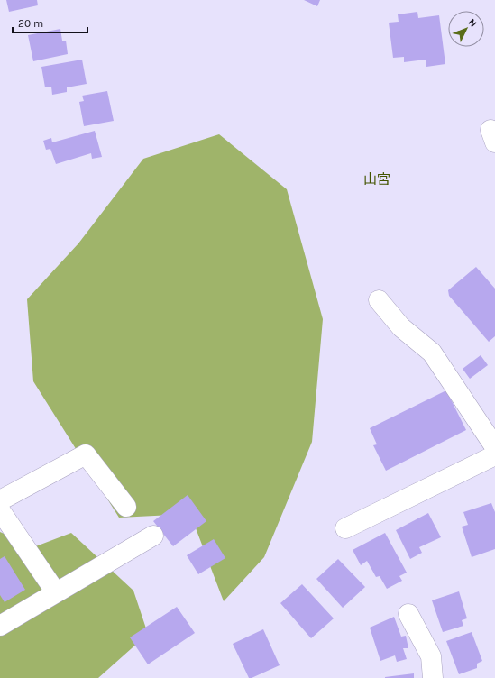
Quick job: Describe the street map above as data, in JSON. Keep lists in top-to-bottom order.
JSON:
{
  "districts": ["山宮"],
  "scale_bar": "20 m",
  "north": "top right"
}
